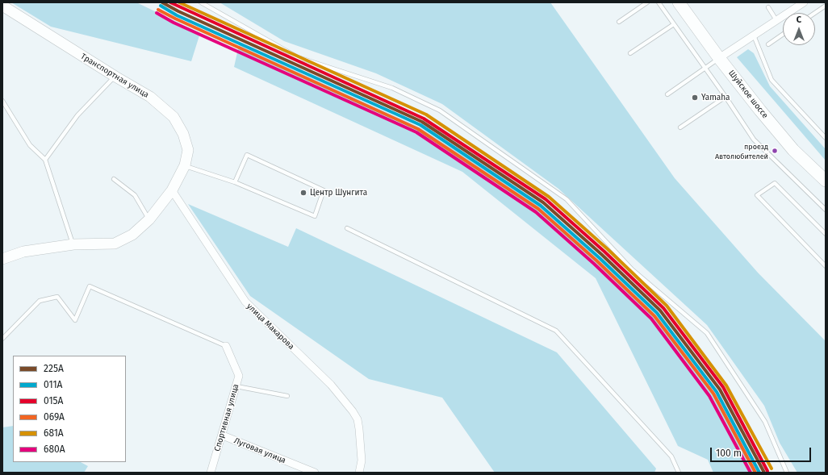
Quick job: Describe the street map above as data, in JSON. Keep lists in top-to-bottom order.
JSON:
{
  "streets": {
    "main road": ["Транспортная улица", "Шуйское шоссе"],
    "street": ["улица Макарова", "Спортивная улица", "Луговая улица"]
  },
  "crossings": [
    ["Транспортная улица", "улица Макарова"],
    ["Спортивная улица", "Луговая улица"]
  ],
  "places": ["Yamaha", "проезд Автолюбителей", "Центр Шунгита"],
  "lines": [
    "transit line 225А",
    "transit line 015А",
    "transit line 681А",
    "transit line 011А",
    "transit line 069А",
    "transit line 680А"
  ],
  "legend": [
    "225А",
    "011А",
    "015А",
    "069А",
    "681А",
    "680А"
  ],
  "scale_bar": "100 m",
  "north": "top"
}
